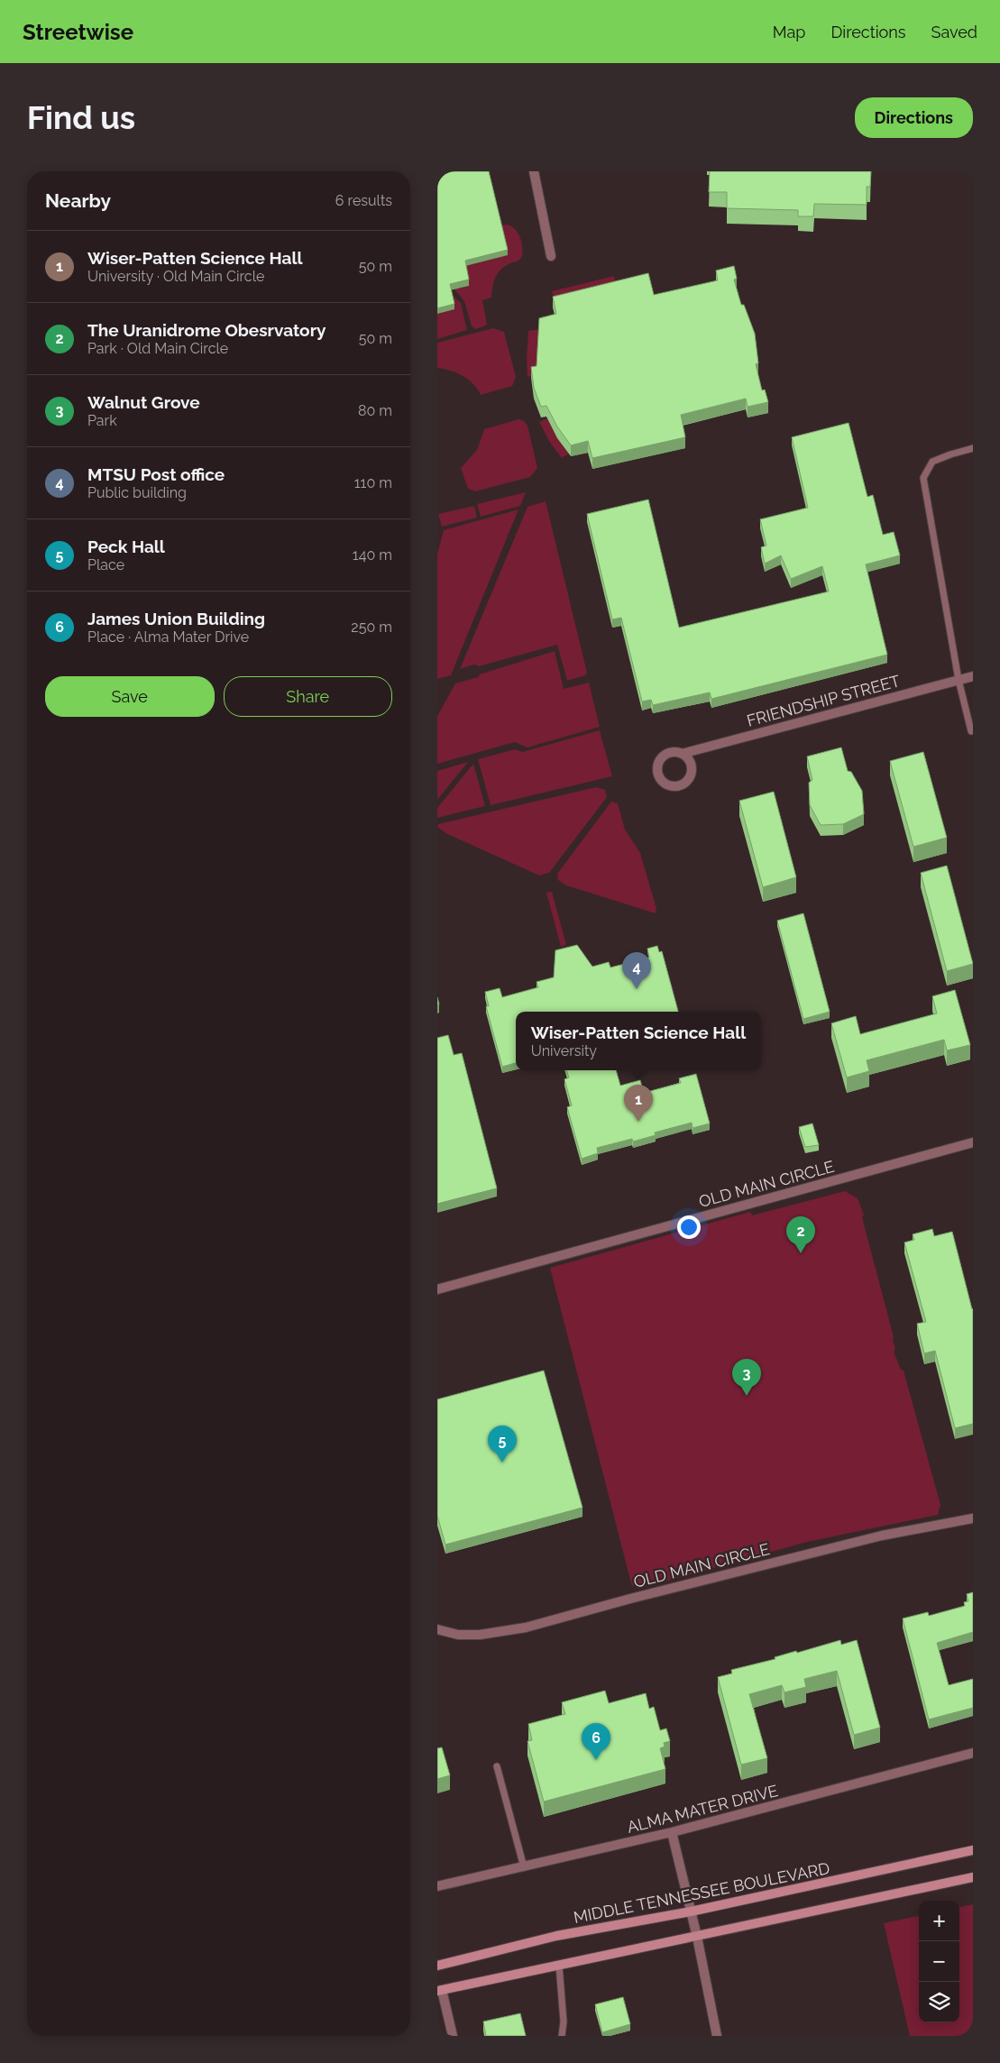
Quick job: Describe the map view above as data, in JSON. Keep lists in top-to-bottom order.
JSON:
{
  "streets": {
    "main road": ["MIDDLE TENNESSEE BOULEVARD"],
    "street": ["FRIENDSHIP STREET", "OLD MAIN CIRCLE", "ALMA MATER DRIVE"]
  },
  "page": {
    "header": "Streetwise",
    "nav": ["Map", "Directions", "Saved"],
    "buttons": [
      "Directions",
      ["Save", "Share"]
    ],
    "title": "Find us",
    "heading": ["Nearby", "6 results"],
    "list": [
      {
        "mark": "1",
        "name": "Wiser-Patten Science Hall",
        "note": "University · Old Main Circle",
        "value": "50 m"
      },
      {
        "mark": "2",
        "name": "The Uranidrome Obesrvatory",
        "note": "Park · Old Main Circle",
        "value": "50 m"
      },
      {
        "mark": "3",
        "name": "Walnut Grove",
        "note": "Park",
        "value": "80 m"
      },
      {
        "mark": "4",
        "name": "MTSU Post office",
        "note": "Public building",
        "value": "110 m"
      },
      {
        "mark": "5",
        "name": "Peck Hall",
        "note": "Place",
        "value": "140 m"
      },
      {
        "mark": "6",
        "name": "James Union Building",
        "note": "Place · Alma Mater Drive",
        "value": "250 m"
      }
    ],
    "pins": [
      "4",
      "1",
      "2",
      "3",
      "5",
      "6"
    ],
    "popup": ["Wiser-Patten Science Hall", "University"],
    "map_buttons": ["+", "−"]
  }
}
